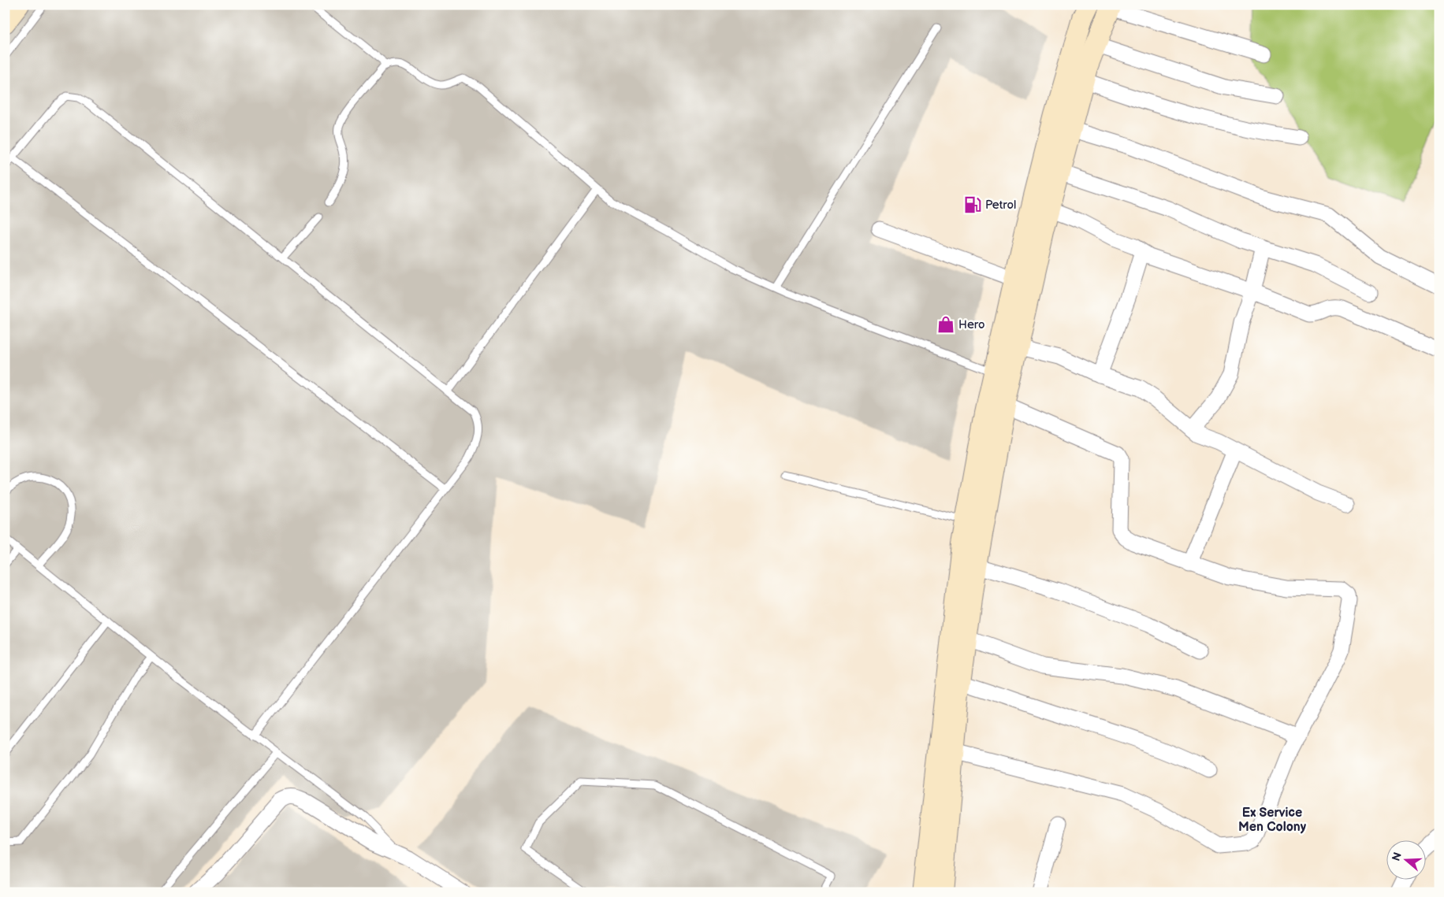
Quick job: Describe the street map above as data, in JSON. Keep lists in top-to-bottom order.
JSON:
{
  "districts": ["Ex Service Men Colony"],
  "places": {
    "fuel station": ["Petrol"],
    "shop": ["Hero"]
  },
  "north": "left"
}
